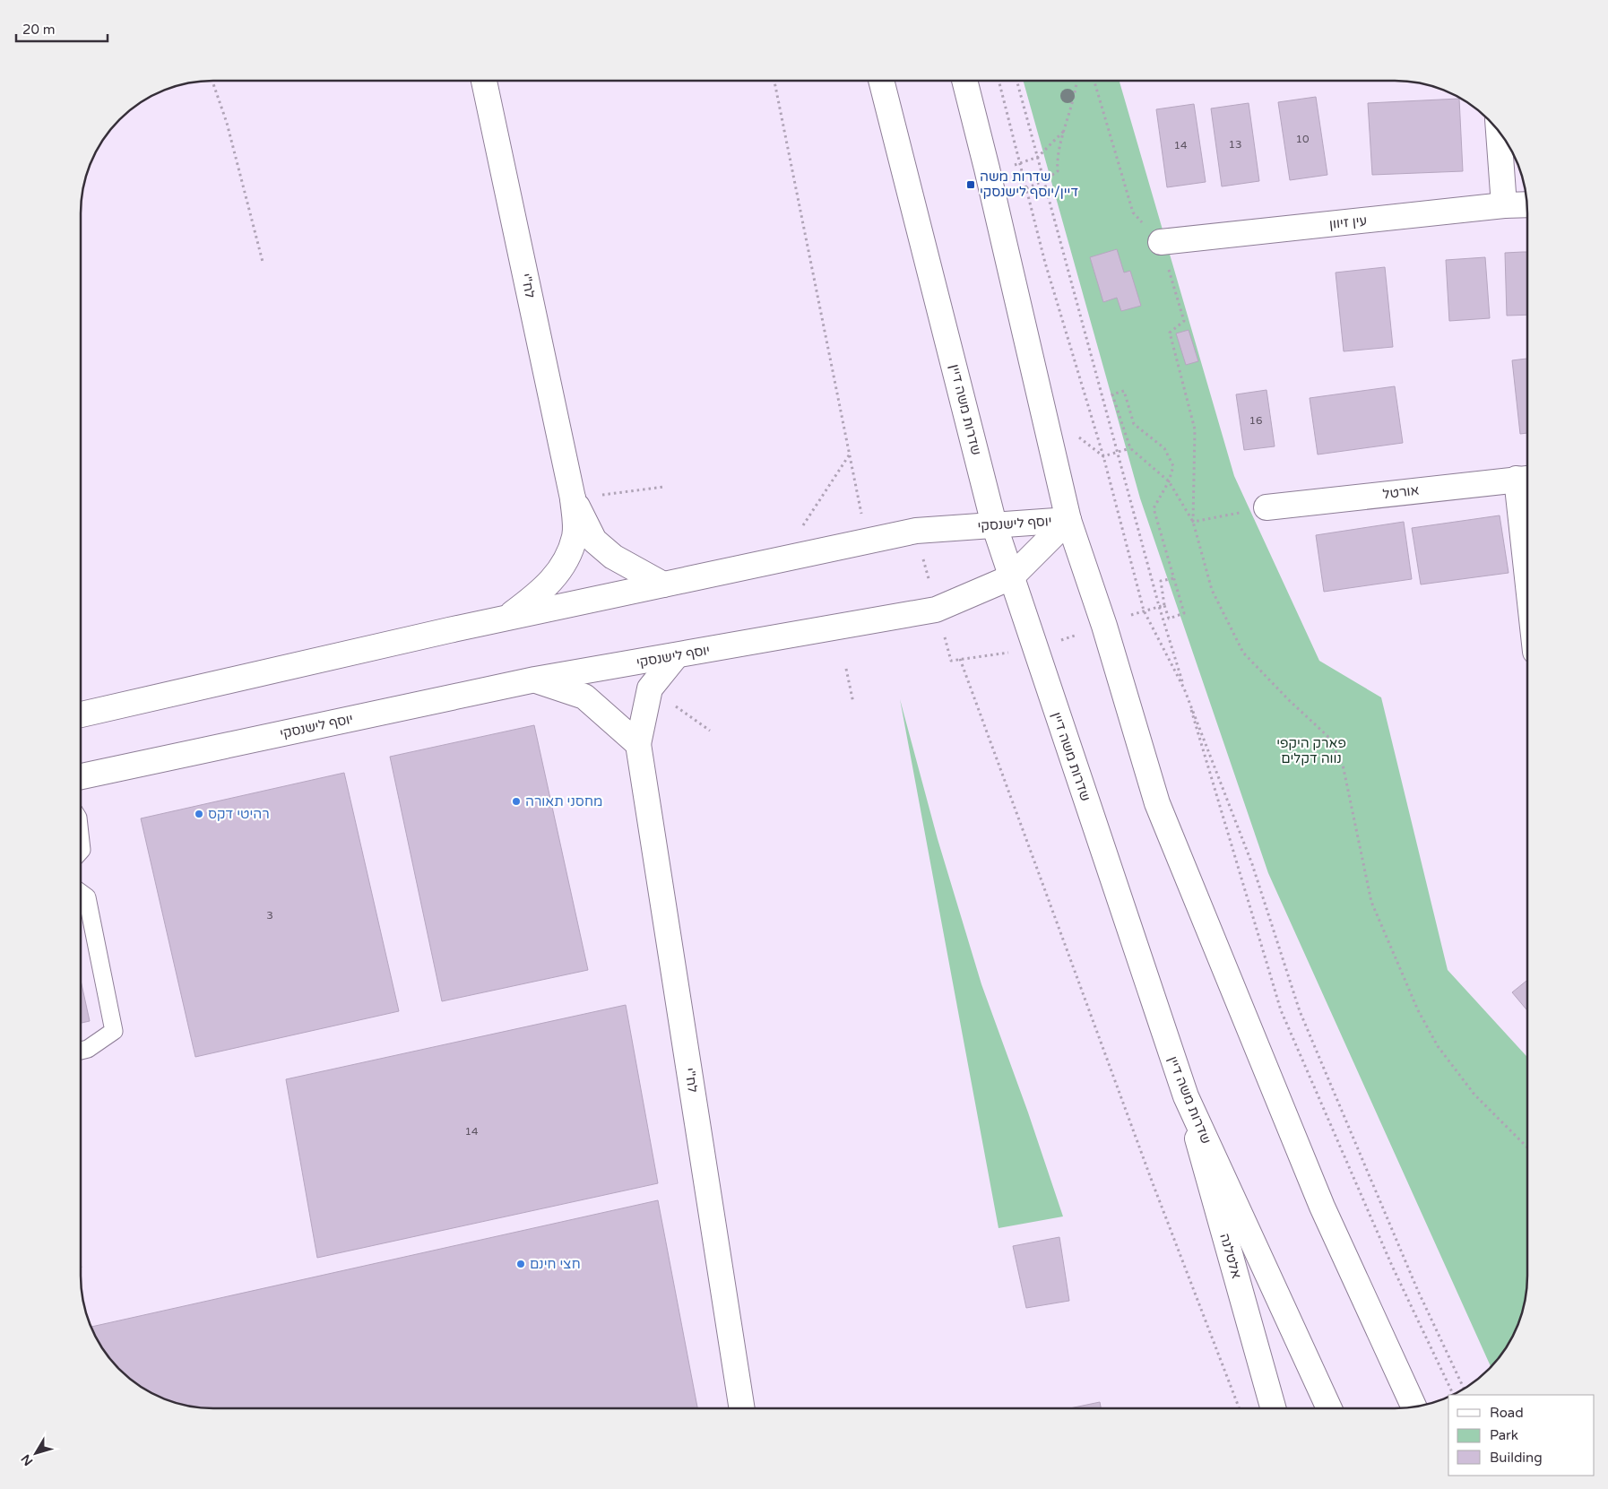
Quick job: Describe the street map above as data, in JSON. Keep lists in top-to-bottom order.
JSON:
{
  "streets": {
    "main road": [
      "עין זיוון",
      "לח\"י",
      "שדרות משה דיין",
      "אורטל",
      "יוסף לישנסקי",
      "אלטלנה"
    ]
  },
  "crossings": [
    ["שדרות משה דיין", "יוסף לישנסקי"],
    ["שדרות משה דיין", "אלטלנה"]
  ],
  "parks": ["פארק היקפי נווה דקלים"],
  "places": {
    "transit": ["שדרות משה דיין/יוסף לישנסקי"],
    "other": ["מחסני תאורה", "רהיטי דקס", "חצי חינם"]
  },
  "house_numbers": [
    "10",
    "13",
    "14",
    "16",
    "3",
    "14"
  ],
  "legend": ["Road", "Park", "Building"],
  "scale_bar": "20 m",
  "north": "bottom left"
}
